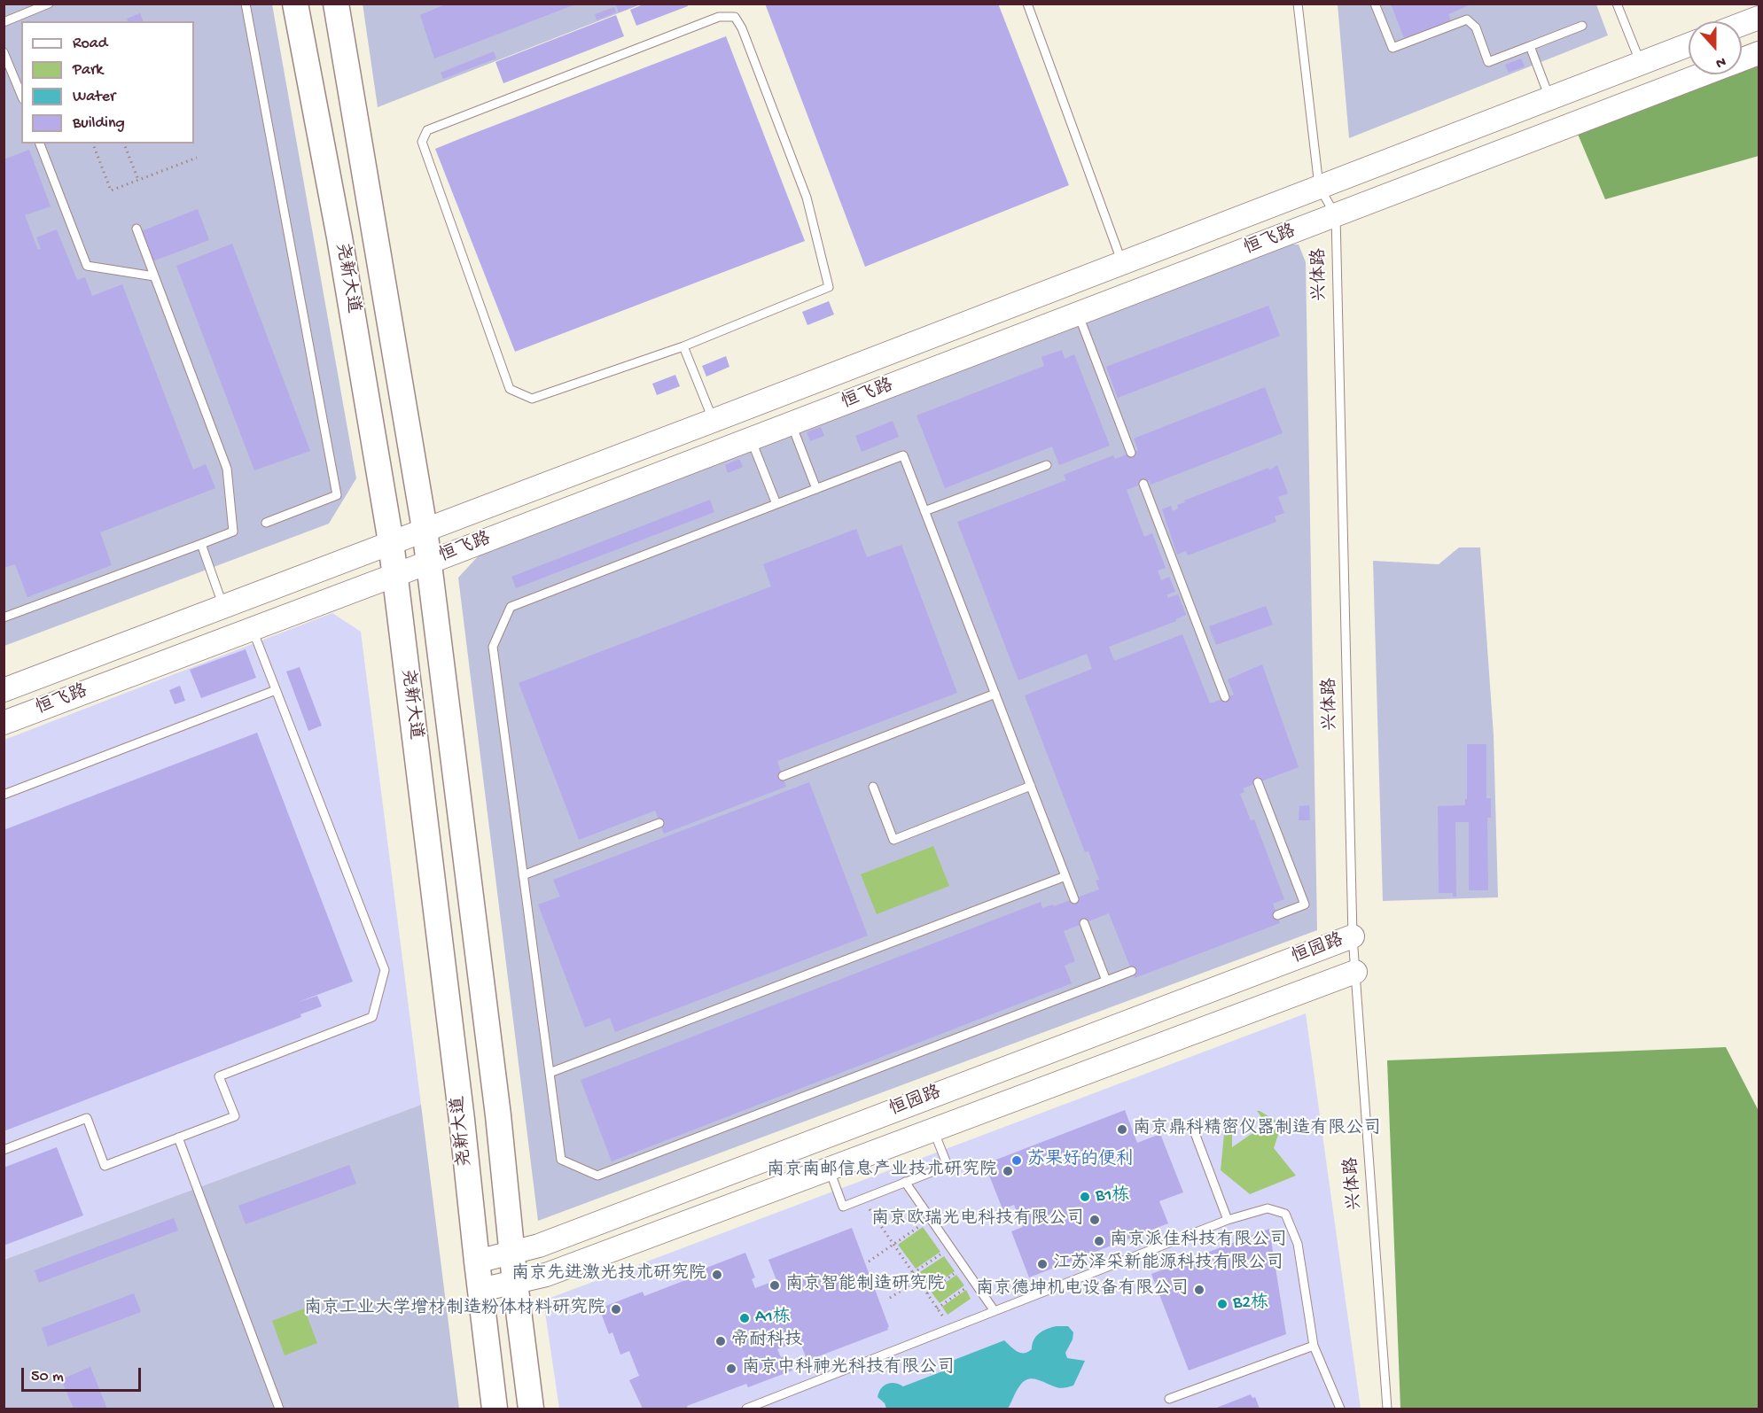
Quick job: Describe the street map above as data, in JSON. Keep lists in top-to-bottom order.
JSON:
{
  "streets": {
    "main road": ["恒飞路", "尧新大道", "恒园路"],
    "lane": ["兴体路"]
  },
  "crossings": [
    ["恒飞路", "兴体路"],
    ["恒飞路", "尧新大道"],
    ["兴体路", "恒园路"],
    ["尧新大道", "恒园路"]
  ],
  "places": [
    "南京鼎科精密仪器制造有限公司",
    "苏果好的便利",
    "南京南邮信息产业技术研究院",
    "B1栋",
    "南京欧瑞光电科技有限公司",
    "南京派佳科技有限公司",
    "江苏泽采新能源科技有限公司",
    "南京先进激光技术研究院",
    "南京智能制造研究院",
    "南京德坤机电设备有限公司",
    "B2栋",
    "南京工业大学增材制造粉体材料研究院",
    "A1栋",
    "帝耐科技",
    "南京中科神光科技有限公司"
  ],
  "legend": [
    "Road",
    "Park",
    "Water",
    "Building"
  ],
  "scale_bar": "50 m",
  "north": "bottom"
}
